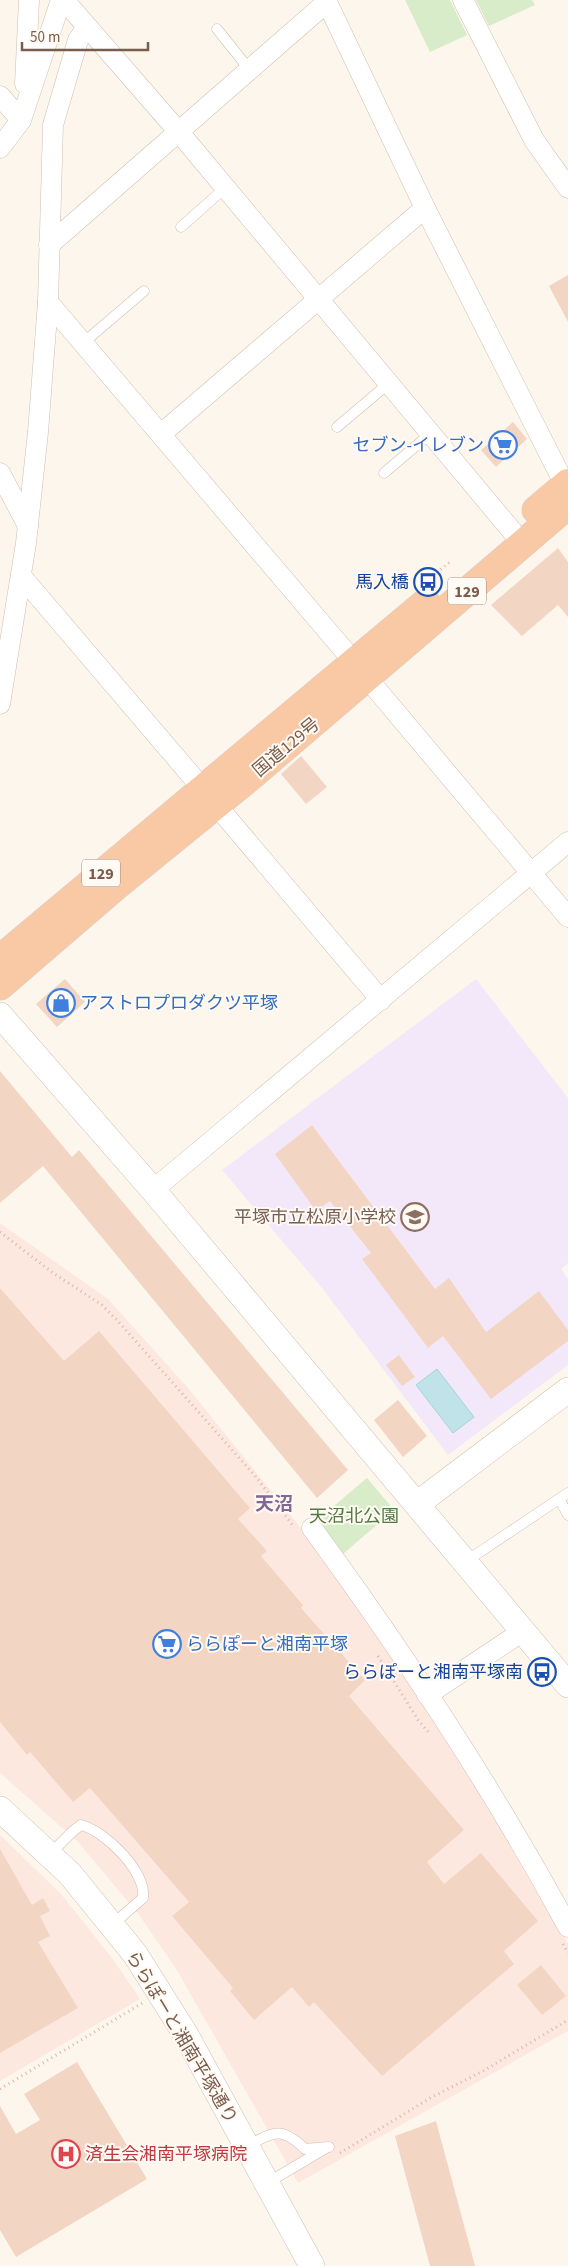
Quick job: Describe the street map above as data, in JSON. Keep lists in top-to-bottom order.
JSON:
{
  "streets": {
    "highway": ["129", "国道129号"],
    "street": ["ららぽーと湘南平塚通り"]
  },
  "districts": ["天沼"],
  "parks": ["天沼北公園"],
  "places": {
    "supermarket": ["セブン-イレブン", "ららぽーと湘南平塚"],
    "bus stop": ["馬入橋", "ららぽーと湘南平塚南"],
    "shop": ["アストロプロダクツ平塚"],
    "school or university": ["平塚市立松原小学校"],
    "hospital": ["済生会湘南平塚病院"]
  },
  "scale_bar": "50 m"
}
